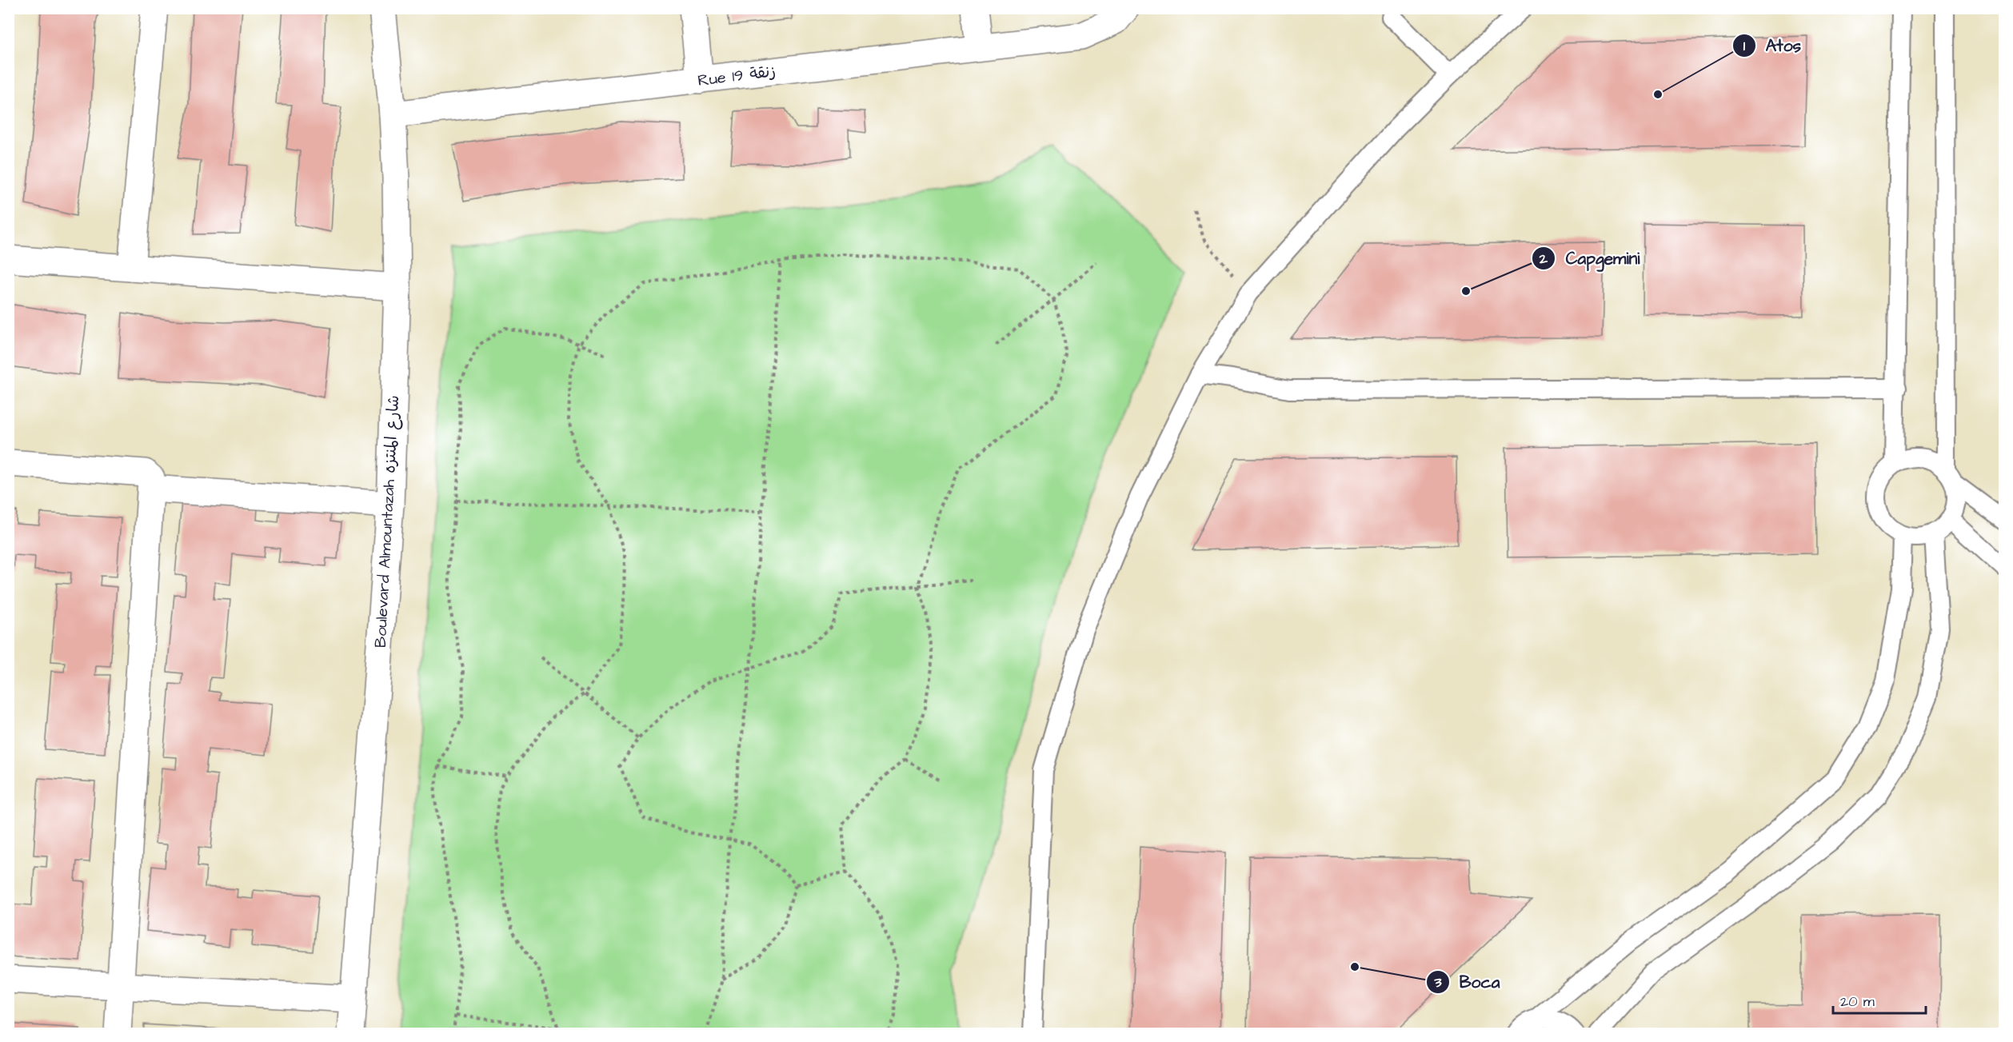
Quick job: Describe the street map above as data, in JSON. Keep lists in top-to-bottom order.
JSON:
{
  "streets": {
    "street": ["Rue 19 زنقة", "Boulevard Almountazah شارع المنتزه"]
  },
  "crossings": [
    ["Rue 19 زنقة", "Boulevard Almountazah شارع المنتزه"]
  ],
  "places": ["Atos", "Capgemini", "Boca"],
  "scale_bar": "20 m"
}
